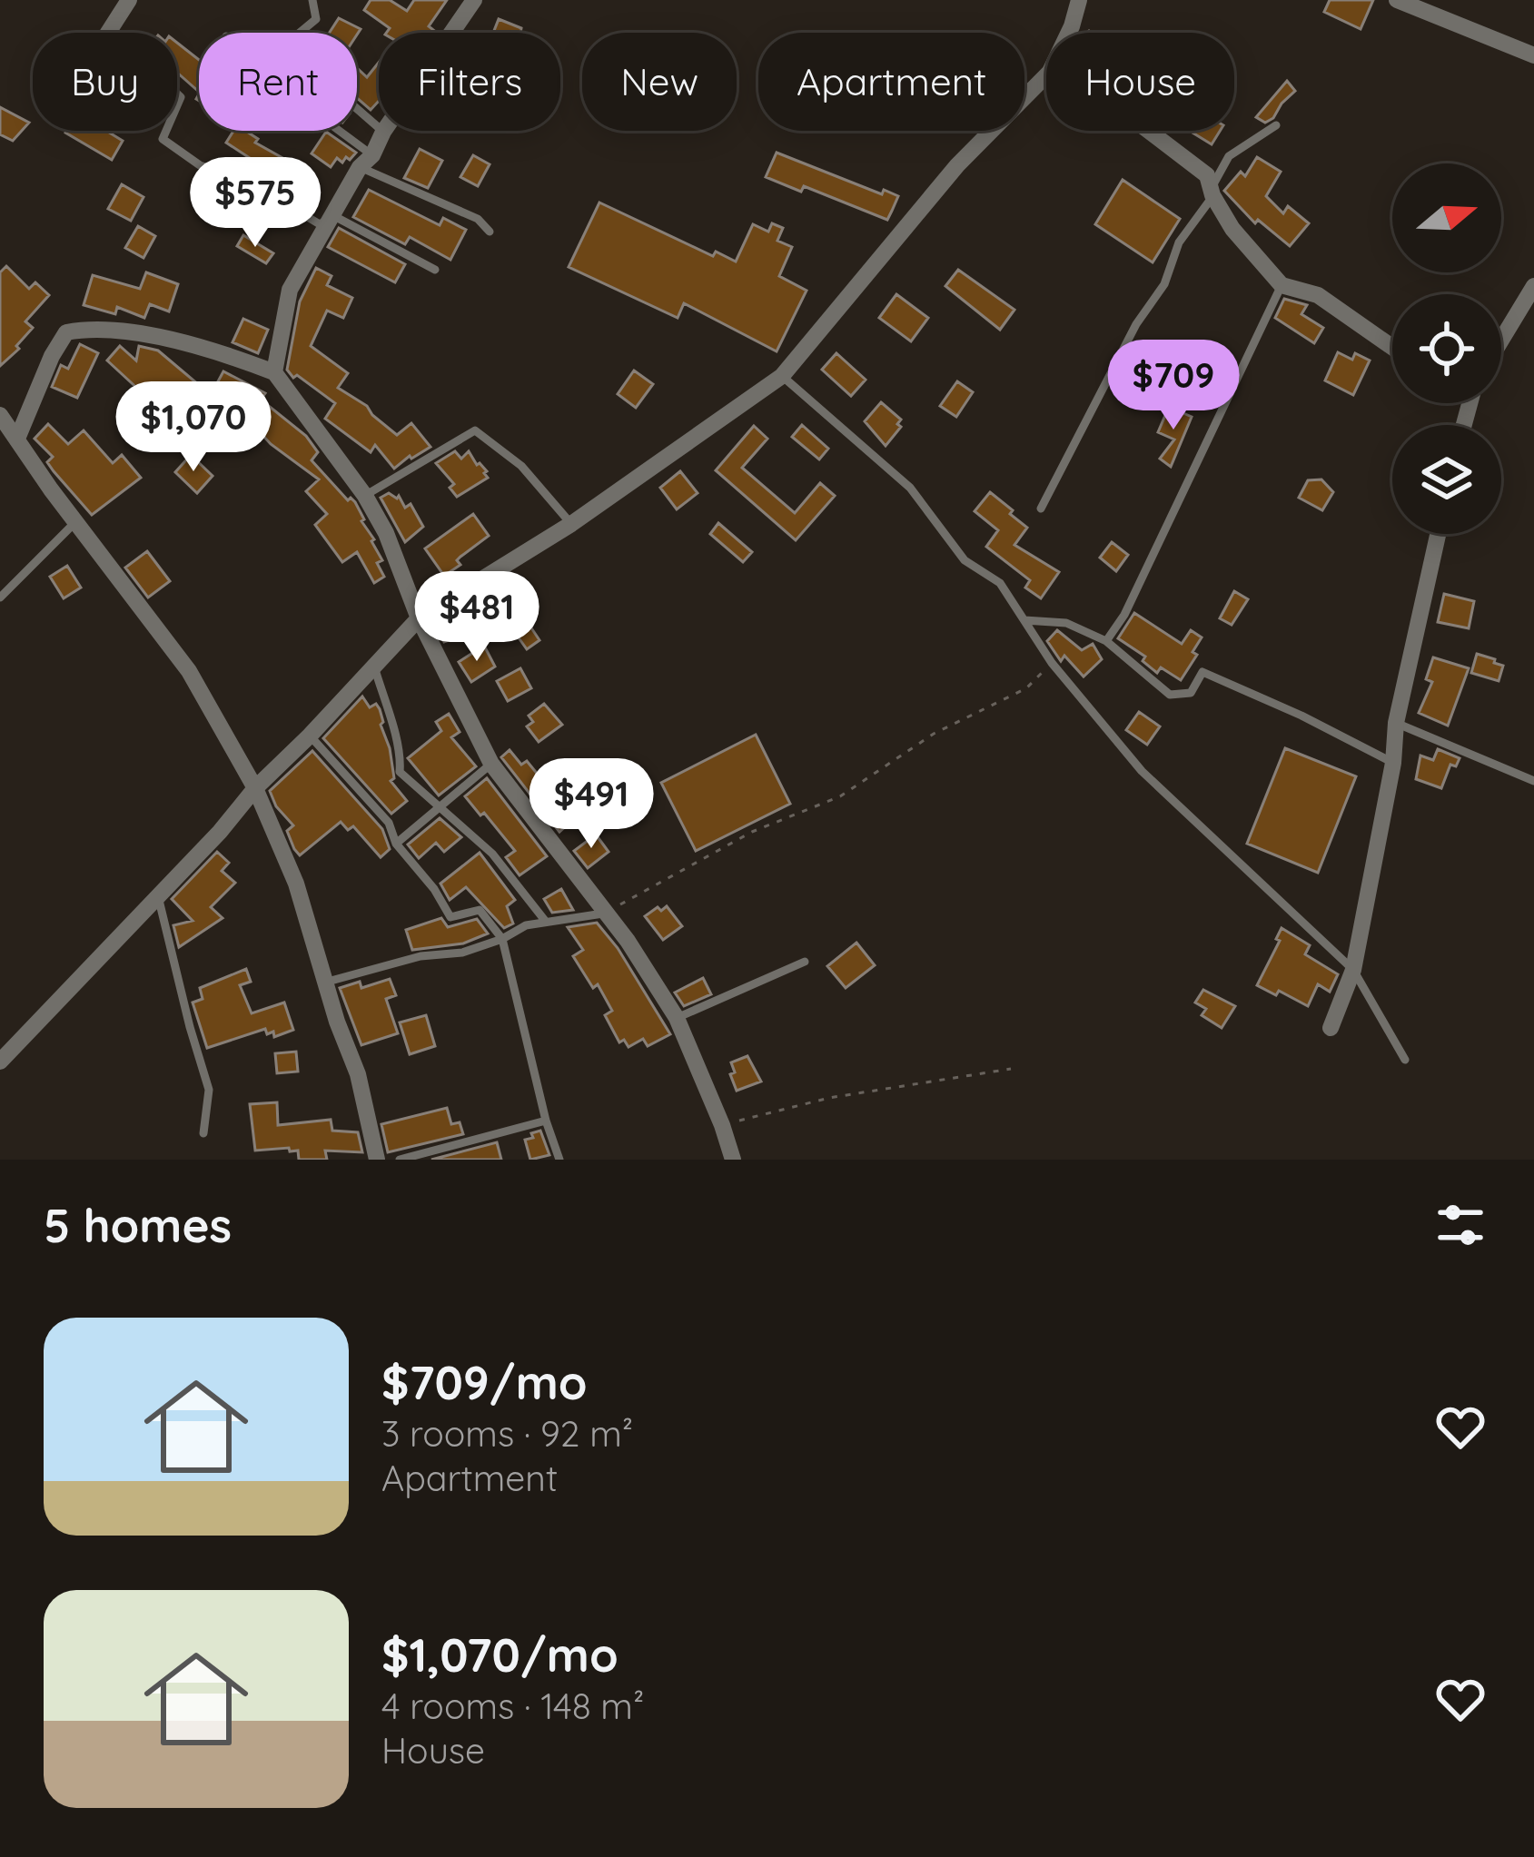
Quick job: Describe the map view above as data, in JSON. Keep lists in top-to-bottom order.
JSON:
{
  "north": "right",
  "page": {
    "chip": [
      "Buy",
      "Rent",
      "Filters",
      "New",
      "Apartment",
      "House"
    ],
    "price": [
      "$575",
      "$709",
      "$1,070",
      "$481",
      "$491"
    ],
    "heading": "5 homes",
    "list": [
      {
        "name": "$709/mo",
        "note": "3 rooms · 92 m² · Apartment"
      },
      {
        "name": "$1,070/mo",
        "note": "4 rooms · 148 m² · House"
      }
    ]
  }
}
